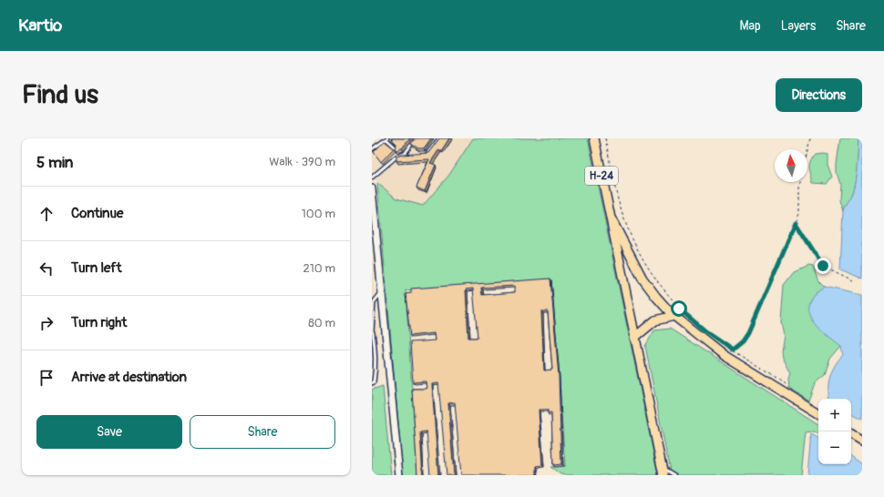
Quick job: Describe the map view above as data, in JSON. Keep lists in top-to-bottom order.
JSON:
{
  "streets": {
    "main road": ["Н-24"]
  },
  "north": "top",
  "page": {
    "header": "Kartio",
    "nav": ["Map", "Layers", "Share"],
    "buttons": [
      "Directions",
      ["Save", "Share"]
    ],
    "title": "Find us",
    "heading": ["5 min", "Walk · 390 m"],
    "list": [
      ["Continue", "100 m"],
      ["Turn left", "210 m"],
      ["Turn right", "80 m"],
      "Arrive at destination"
    ],
    "map_buttons": ["+", "−"]
  }
}
